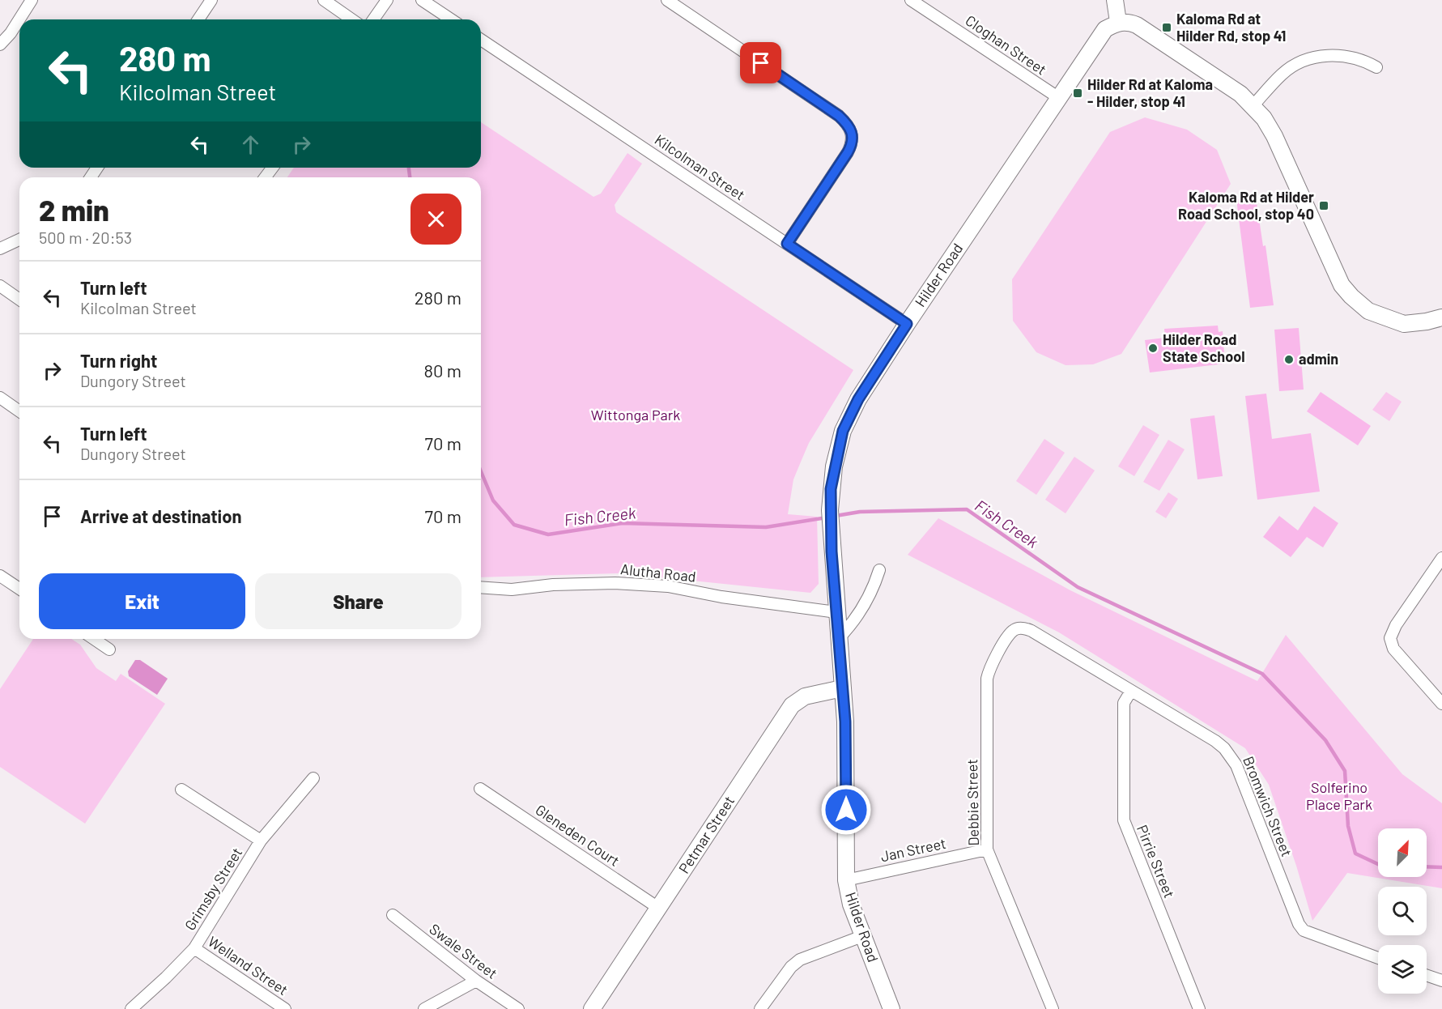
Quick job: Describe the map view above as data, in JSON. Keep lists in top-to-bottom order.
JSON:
{
  "streets": {
    "street": [
      "Cloghan Street",
      "Kilcolman Street",
      "Hilder Road",
      "Alutha Road",
      "Debbie Street",
      "Bromwich Street",
      "Petmar Street",
      "Gleneden Court",
      "Jan Street",
      "Pirrie Street",
      "Grimsby Street",
      "Swale Street",
      "Welland Street"
    ]
  },
  "crossings": [
    ["Cloghan Street", "Hilder Road"],
    ["Kilcolman Street", "Hilder Road"],
    ["Hilder Road", "Alutha Road"],
    ["Hilder Road", "Petmar Street"],
    ["Hilder Road", "Jan Street"],
    ["Debbie Street", "Bromwich Street"],
    ["Debbie Street", "Jan Street"],
    ["Bromwich Street", "Pirrie Street"],
    ["Petmar Street", "Gleneden Court"],
    ["Grimsby Street", "Welland Street"]
  ],
  "water": ["Fish Creek"],
  "parks": ["Wittonga Park", "Solferino Place Park"],
  "places": {
    "transit": ["Kaloma Rd at Hilder Rd, stop 41", "Hilder Rd at Kaloma - Hilder, stop 41", "Kaloma Rd at Hilder Road School, stop 40"],
    "other": ["Hilder Road State School", "admin"]
  },
  "north": "top right",
  "page": {
    "turn": ["280 m", "Kilcolman Street"],
    "heading": ["2 min", "500 m · 20:53"],
    "list": [
      {
        "name": "Turn left",
        "note": "Kilcolman Street",
        "value": "280 m"
      },
      {
        "name": "Turn right",
        "note": "Dungory Street",
        "value": "80 m"
      },
      {
        "name": "Turn left",
        "note": "Dungory Street",
        "value": "70 m"
      },
      {
        "name": "Arrive at destination",
        "value": "70 m"
      }
    ],
    "buttons": ["Exit", "Share"]
  }
}
